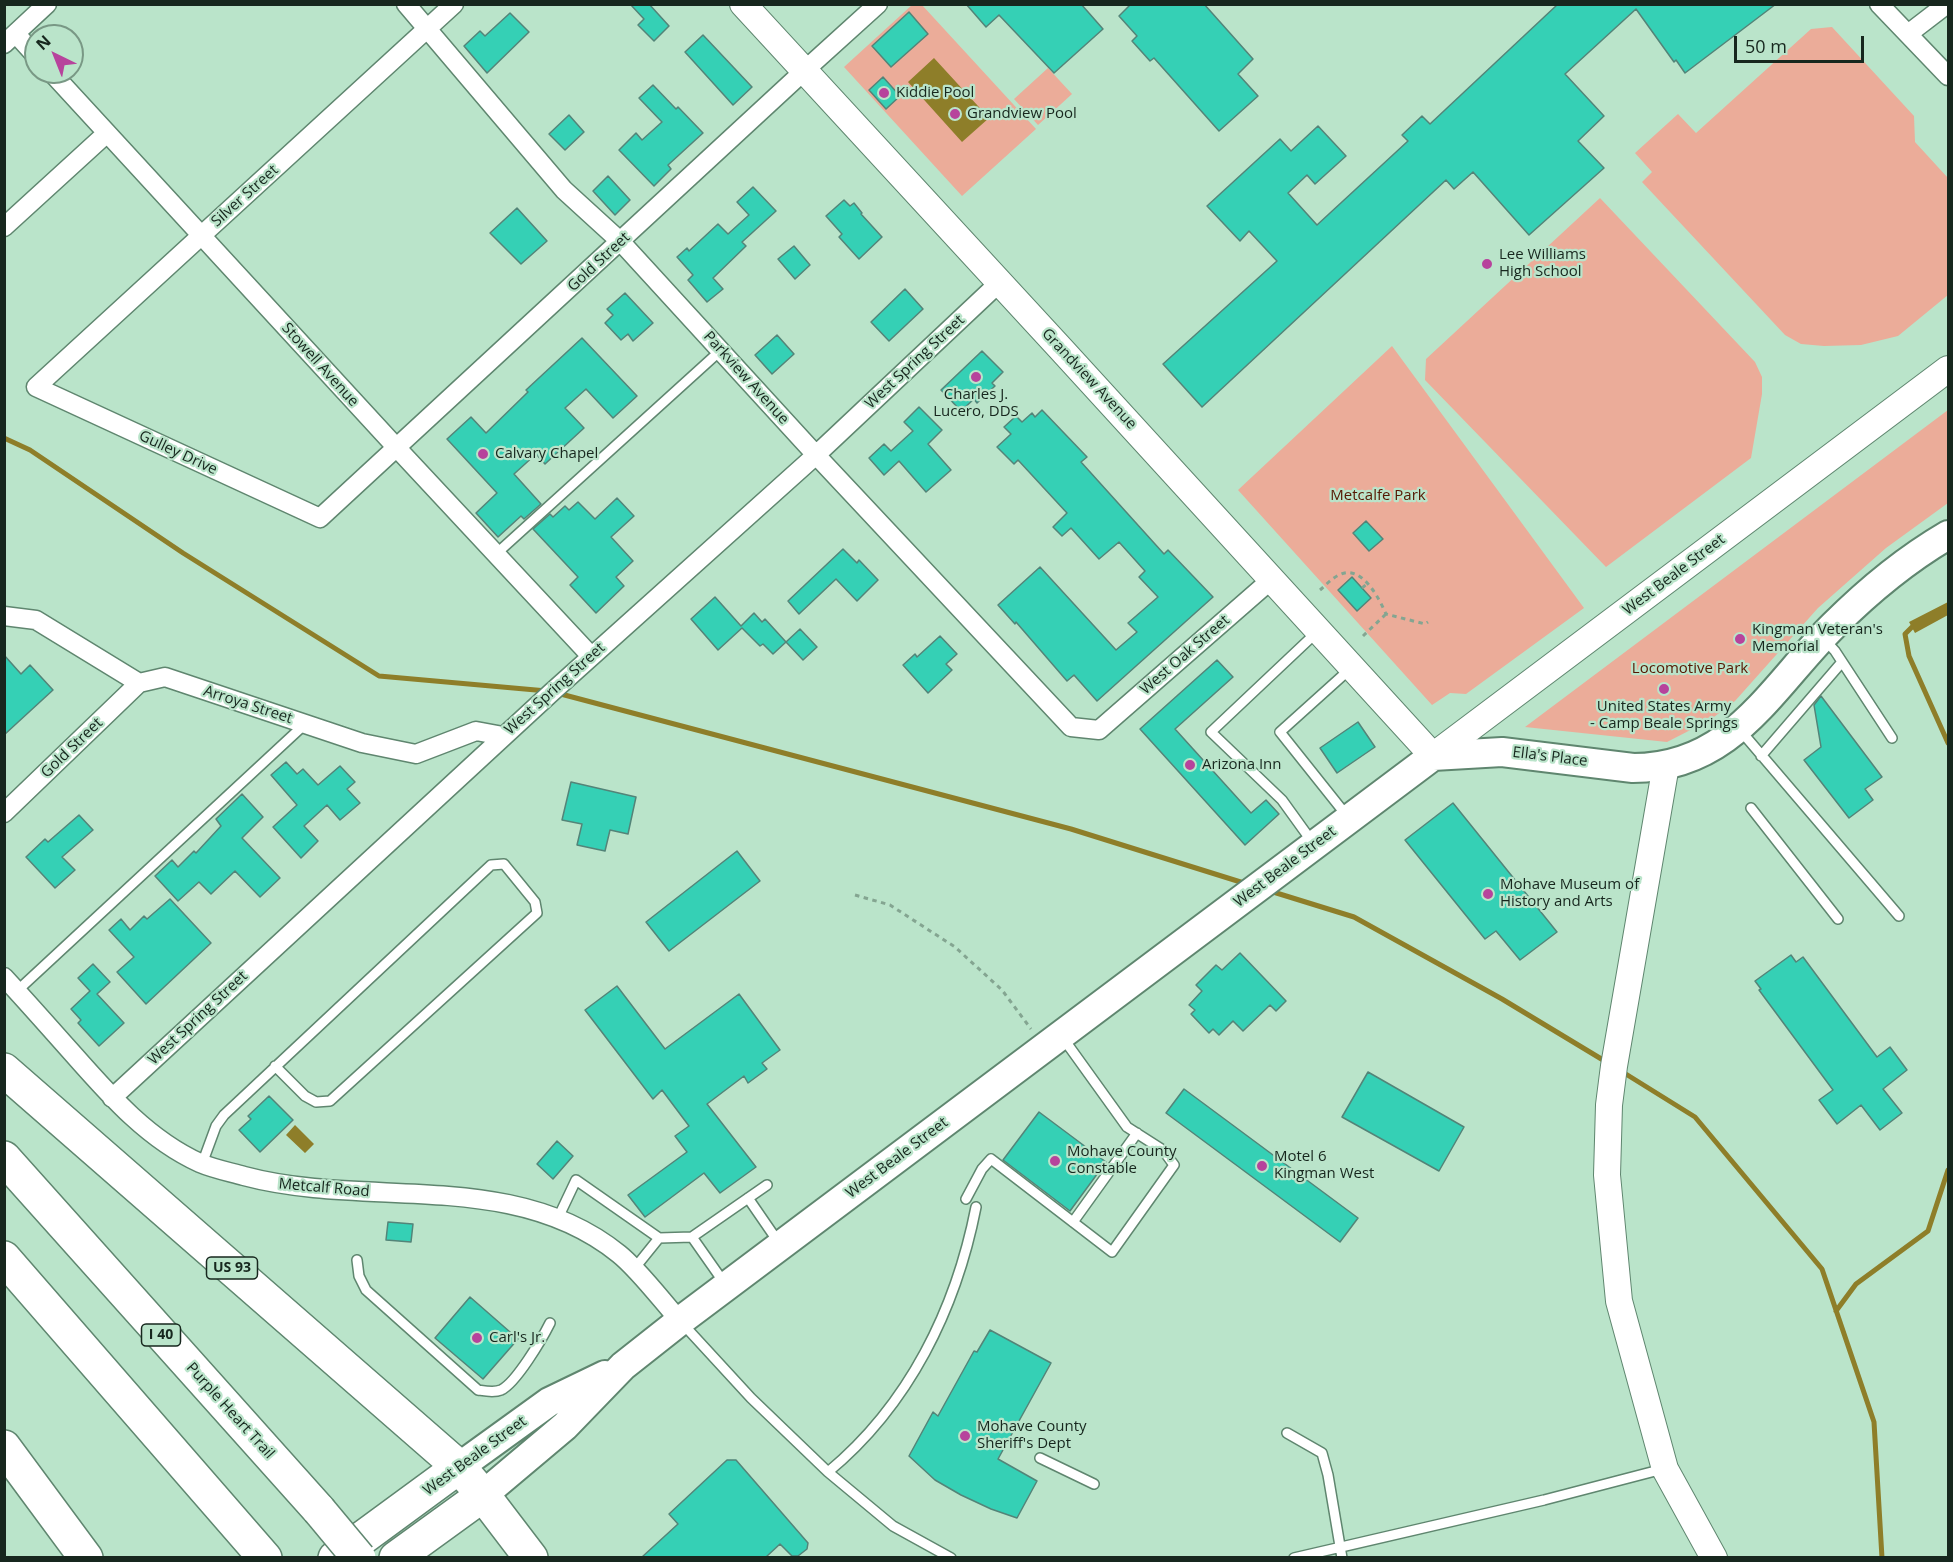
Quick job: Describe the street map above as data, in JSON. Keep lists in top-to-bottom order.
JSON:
{
  "streets": {
    "highway": [
      "West Beale Street",
      "US 93",
      "I 40",
      "Purple Heart Trail"
    ],
    "main road": ["Grandview Avenue", "Ella's Place"],
    "street": [
      "Silver Street",
      "Gold Street",
      "West Spring Street",
      "Stowell Avenue",
      "Parkview Avenue",
      "Gulley Drive",
      "West Oak Street",
      "Arroya Street",
      "Metcalf Road"
    ]
  },
  "crossings": [
    ["Silver Street", "Stowell Avenue"],
    ["Silver Street", "Parkview Avenue"],
    ["Silver Street", "Gulley Drive"],
    ["Gold Street", "Stowell Avenue"],
    ["Gold Street", "Parkview Avenue"],
    ["Gold Street", "Grandview Avenue"],
    ["Gold Street", "Gulley Drive"],
    ["Gold Street", "Arroya Street"],
    ["West Spring Street", "Stowell Avenue"],
    ["West Spring Street", "Parkview Avenue"],
    ["West Spring Street", "Grandview Avenue"],
    ["West Spring Street", "Arroya Street"],
    ["West Spring Street", "Metcalf Road"],
    ["Parkview Avenue", "West Oak Street"],
    ["Grandview Avenue", "West Beale Street"],
    ["Grandview Avenue", "West Oak Street"],
    ["Grandview Avenue", "Ella's Place"],
    ["West Beale Street", "Ella's Place"],
    ["West Beale Street", "Metcalf Road"],
    ["West Beale Street", "US 93"]
  ],
  "parks": ["Metcalfe Park", "Locomotive Park"],
  "places": [
    "Kiddie Pool",
    "Grandview Pool",
    "Lee Williams High School",
    "Charles J. Lucero, DDS",
    "Calvary Chapel",
    "Kingman Veteran's Memorial",
    "United States Army - Camp Beale Springs",
    "Arizona Inn",
    "Mohave Museum of History and Arts",
    "Mohave County Constable",
    "Motel 6 Kingman West",
    "Carl's Jr.",
    "Mohave County Sheriff's Dept"
  ],
  "scale_bar": "50 m",
  "north": "top left"
}
